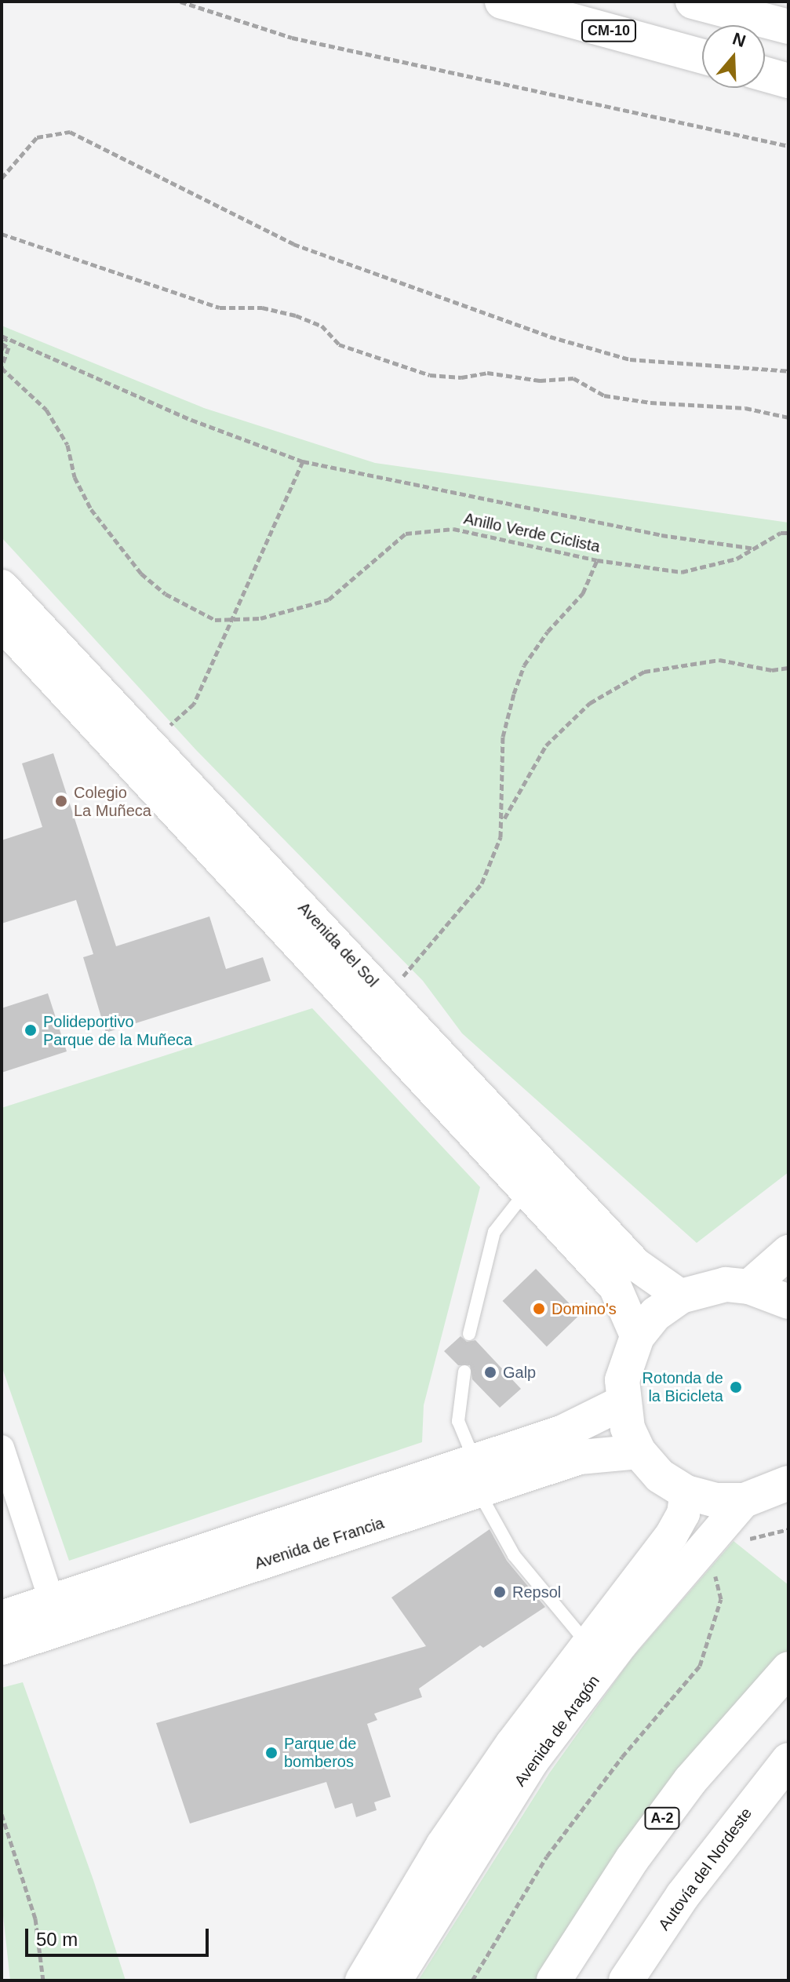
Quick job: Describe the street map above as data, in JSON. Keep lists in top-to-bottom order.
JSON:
{
  "streets": {
    "main road": [
      "CM-10",
      "Avenida de Francia",
      "A-2",
      "Autovía del Nordeste"
    ],
    "street": ["Avenida del Sol", "Avenida de Aragón"],
    "path": ["Anillo Verde Ciclista"]
  },
  "places": [
    "Colegio La Muñeca",
    "Polideportivo Parque de la Muñeca",
    "Domino's",
    "Galp",
    "Rotonda de la Bicicleta",
    "Repsol",
    "Parque de bomberos"
  ],
  "scale_bar": "50 m",
  "north": "top"
}
